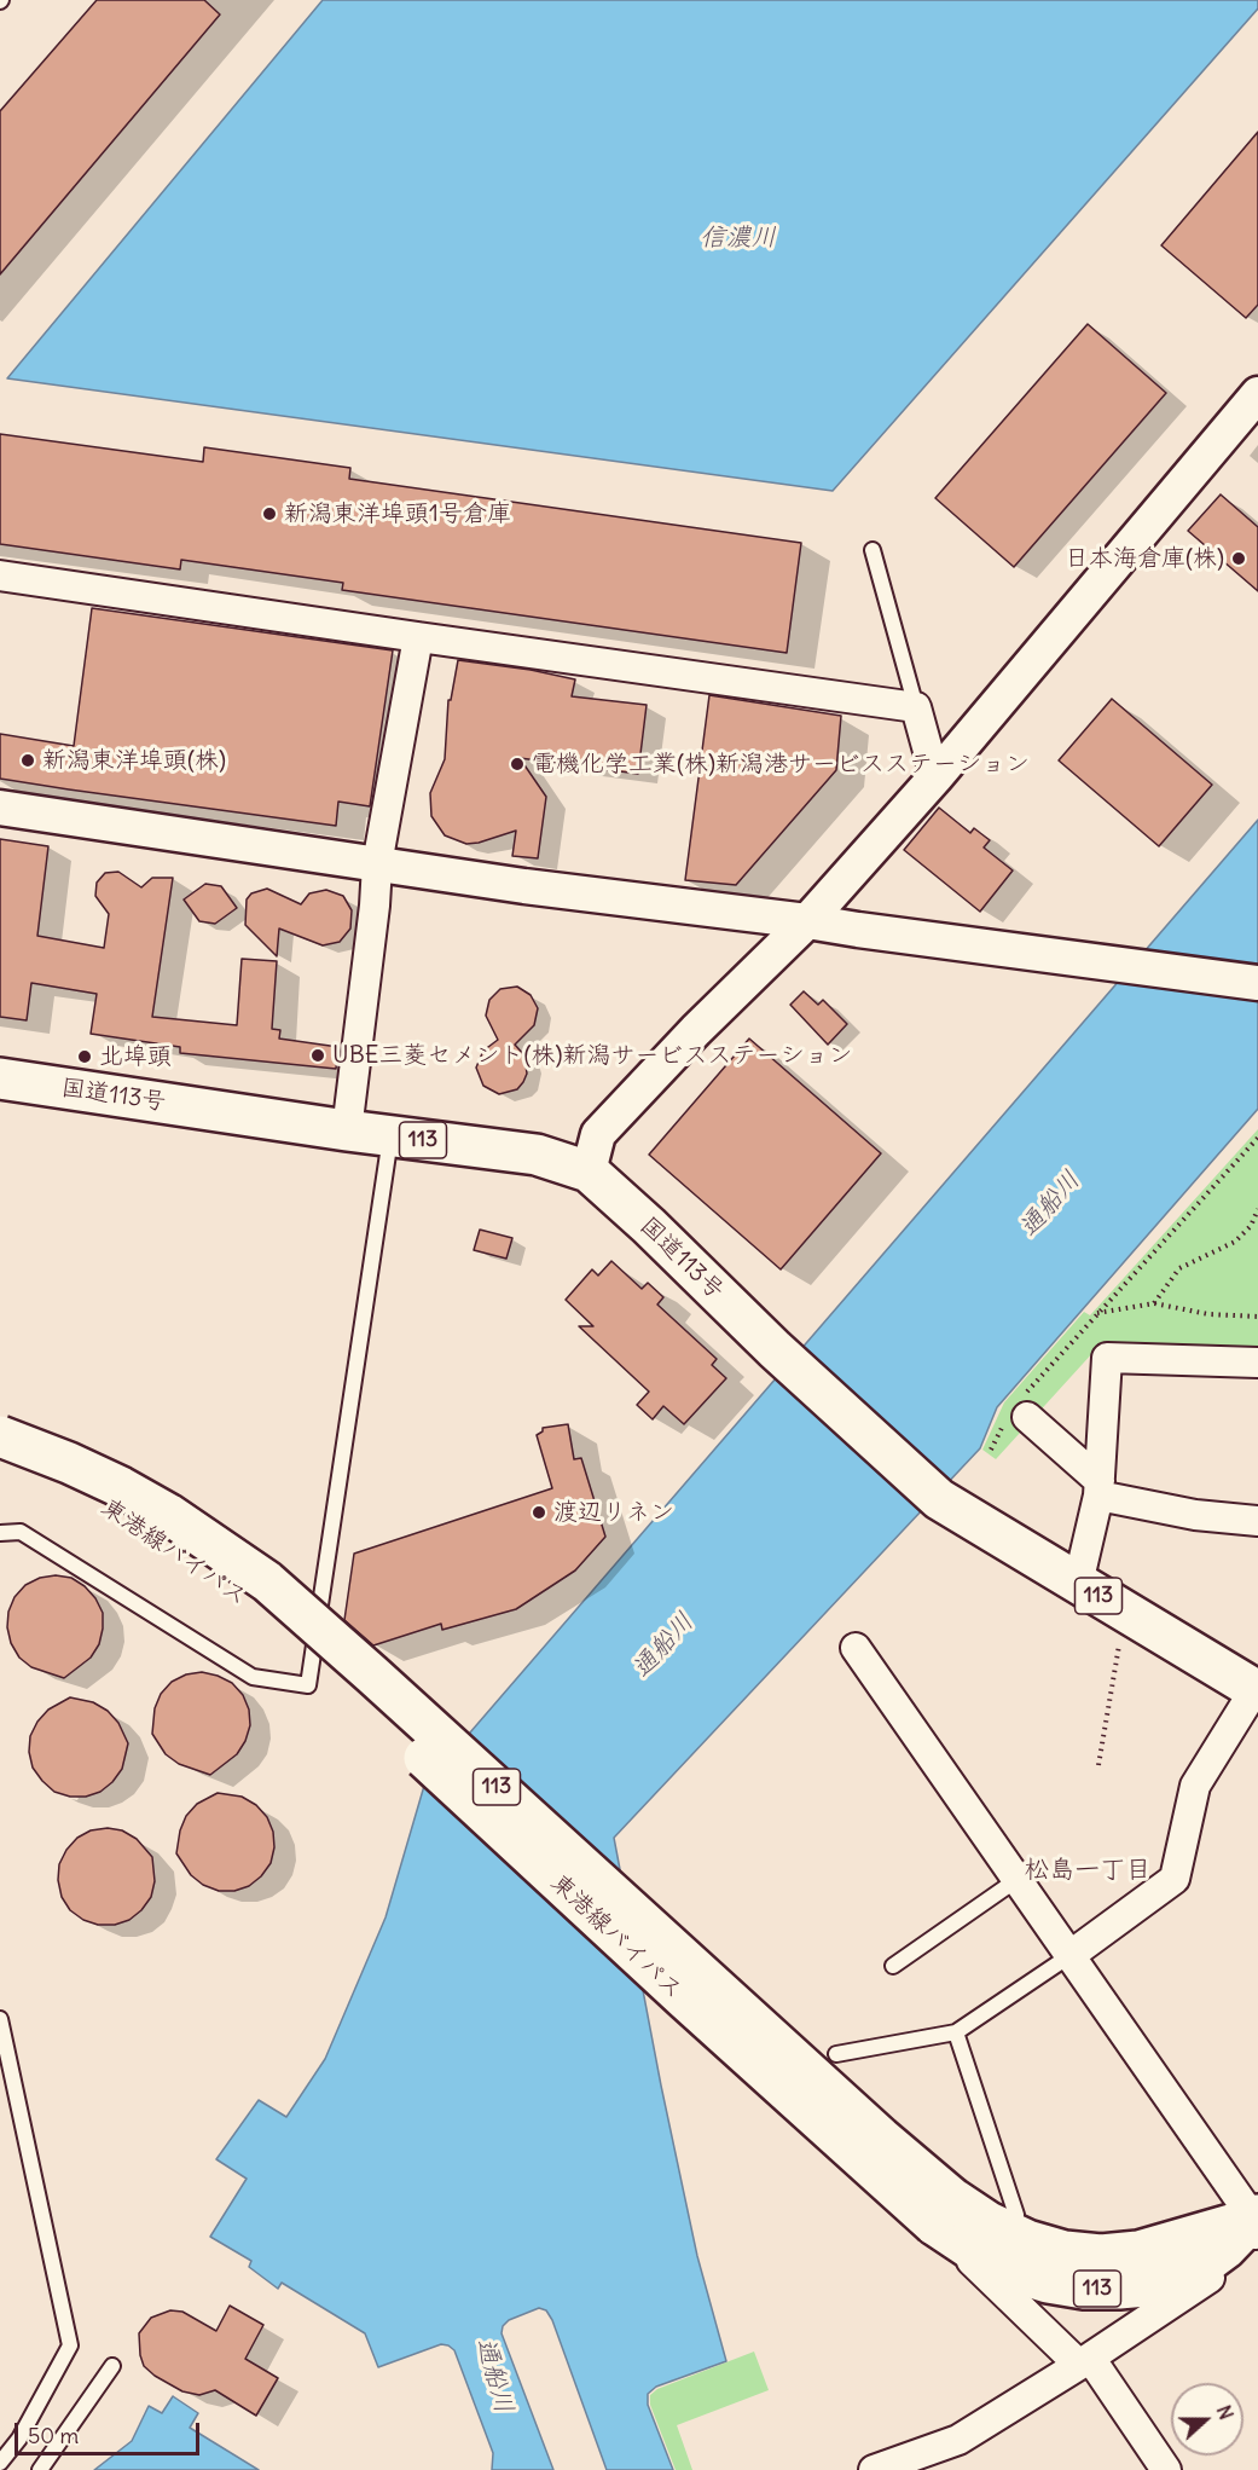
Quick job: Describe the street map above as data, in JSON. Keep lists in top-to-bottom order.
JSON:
{
  "streets": {
    "highway": ["国道113号", "113", "東港線バイパス"]
  },
  "districts": ["松島一丁目"],
  "water": ["信濃川", "通船川"],
  "places": [
    "新潟東洋埠頭1号倉庫",
    "日本海倉庫(株)",
    "新潟東洋埠頭(株)",
    "電機化学工業(株)新潟港サービスステーション",
    "UBE三菱セメント(株)新潟サービスステーション",
    "北埠頭",
    "渡辺リネン"
  ],
  "scale_bar": "50 m",
  "north": "right"
}
